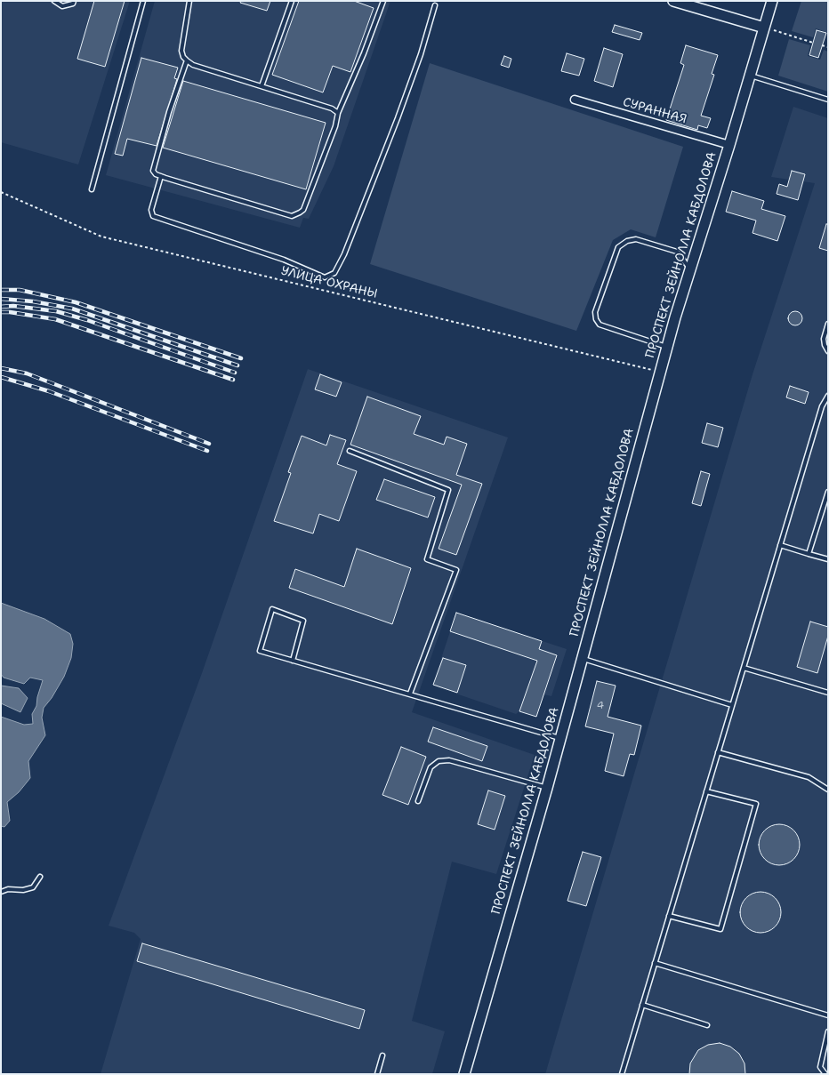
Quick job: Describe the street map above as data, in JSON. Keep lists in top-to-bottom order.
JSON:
{
  "streets": {
    "main road": ["ПРОСПЕКТ ЗЕЙНОЛЛА КАБДОЛОВА"],
    "street": ["СУРАННАЯ"],
    "path": ["УЛИЦА ОХРАНЫ"]
  },
  "crossings": [
    ["СУРАННАЯ", "ПРОСПЕКТ ЗЕЙНОЛЛА КАБДОЛОВА"],
    ["ПРОСПЕКТ ЗЕЙНОЛЛА КАБДОЛОВА", "УЛИЦА ОХРАНЫ"]
  ],
  "house_numbers": ["4"]
}
